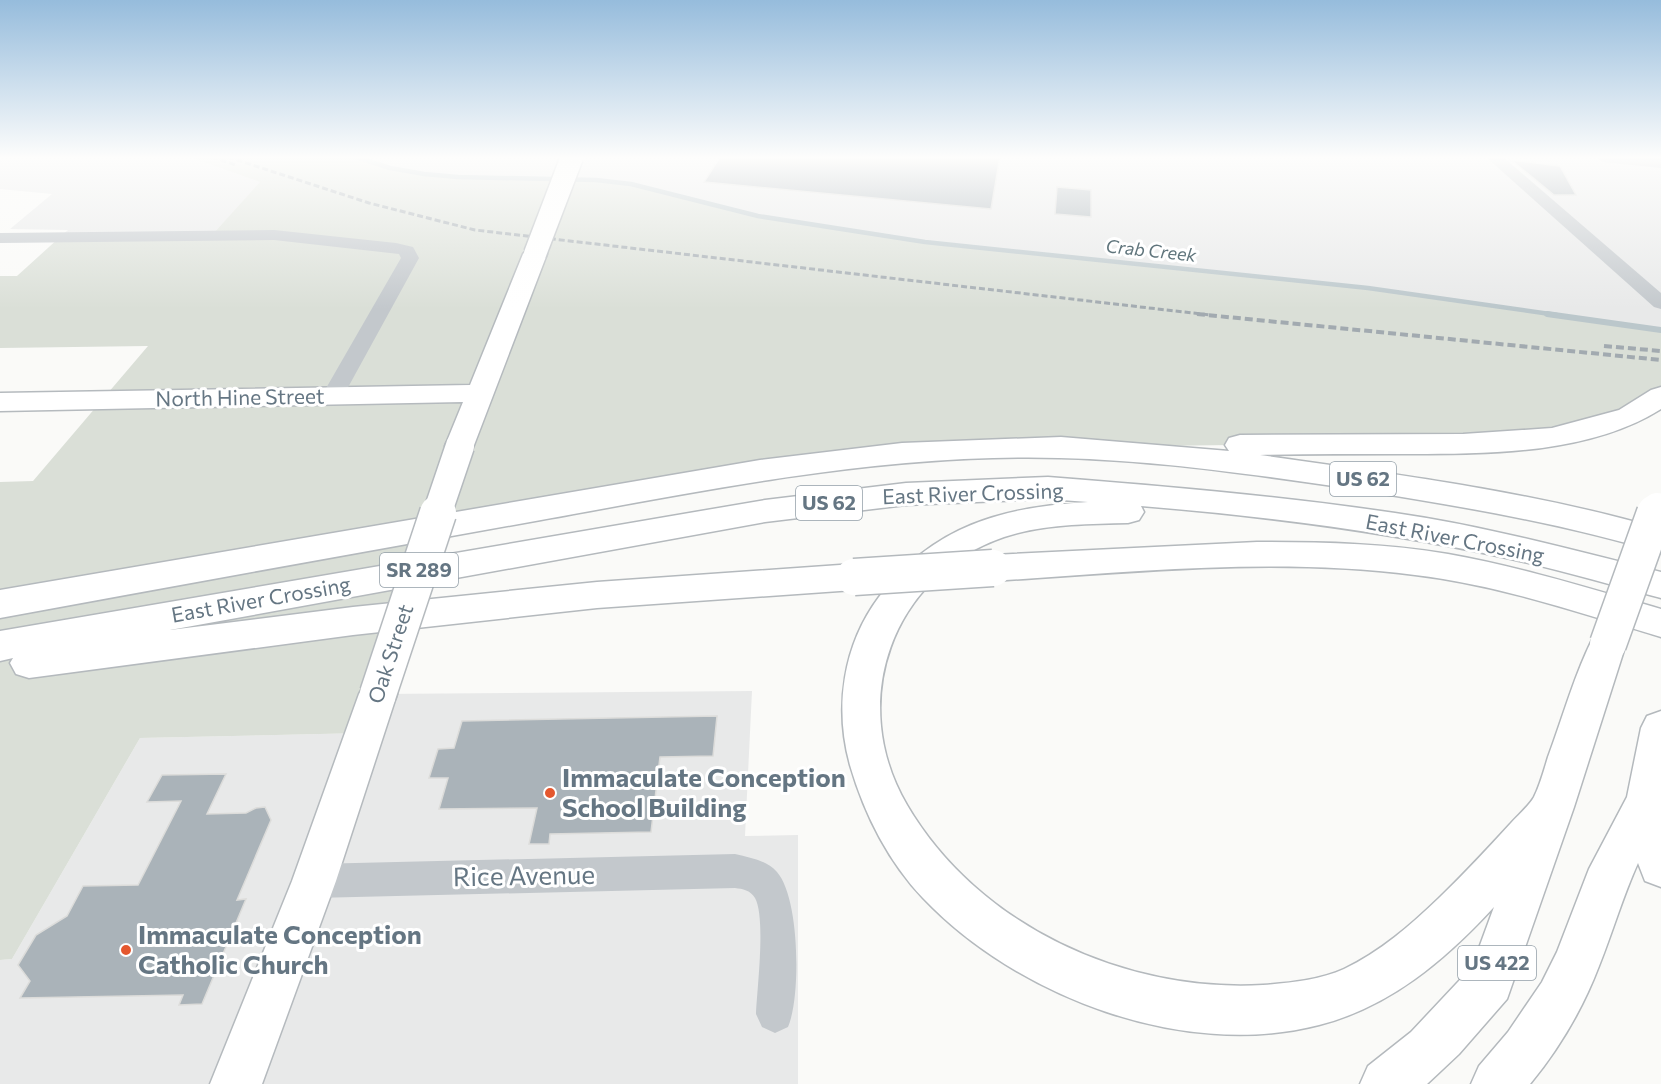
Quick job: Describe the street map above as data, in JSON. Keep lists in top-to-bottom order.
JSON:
{
  "streets": {
    "main road": [
      "North Hine Street",
      "US 62",
      "East River Crossing",
      "SR 289",
      "Oak Street",
      "US 422"
    ],
    "street": ["Rice Avenue"]
  },
  "crossings": [
    ["North Hine Street", "Oak Street"],
    ["Oak Street", "Rice Avenue"]
  ],
  "water": ["Crab Creek"],
  "places": ["Immaculate Conception School Building", "Immaculate Conception Catholic Church"]
}
